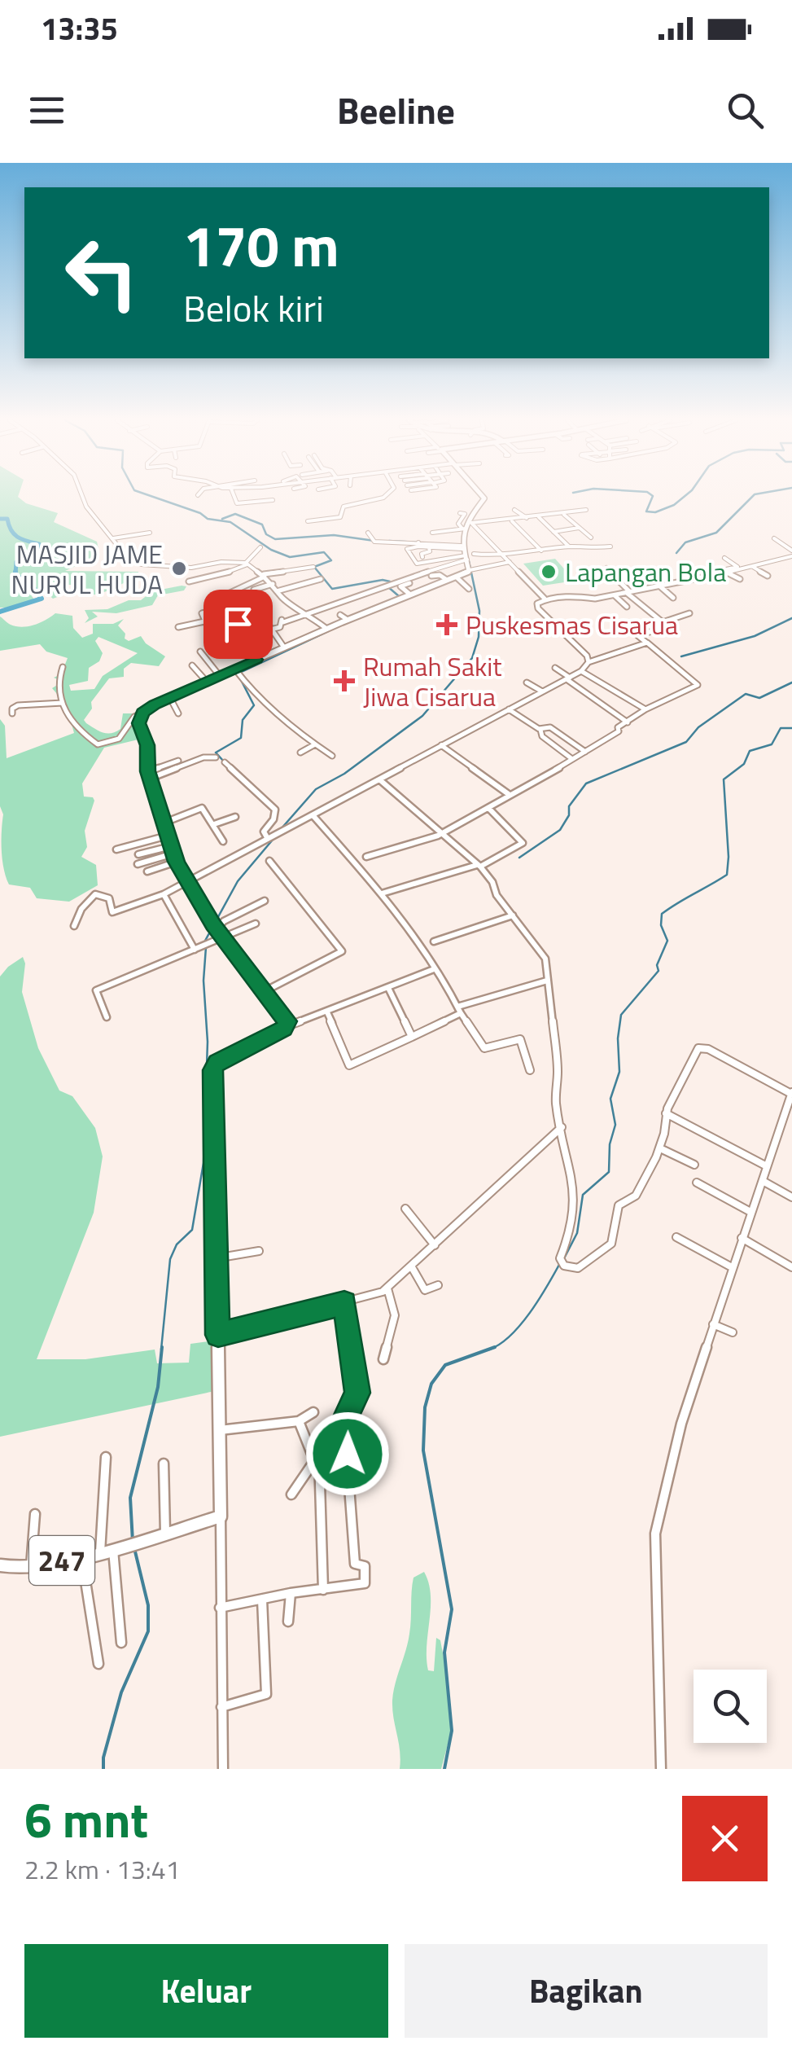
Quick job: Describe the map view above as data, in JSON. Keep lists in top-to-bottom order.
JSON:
{
  "streets": {
    "main road": ["247"]
  },
  "places": {
    "other": ["MASJID JAME NURUL HUDA", "Lapangan Bola"],
    "health": ["Puskesmas Cisarua", "Rumah Sakit Jiwa Cisarua"]
  },
  "page": {
    "status": "13:35",
    "header": "Beeline",
    "turn": ["170 m", "Belok kiri"],
    "heading": ["6 mnt", "2.2 km · 13:41"],
    "buttons": ["Keluar", "Bagikan"]
  }
}
